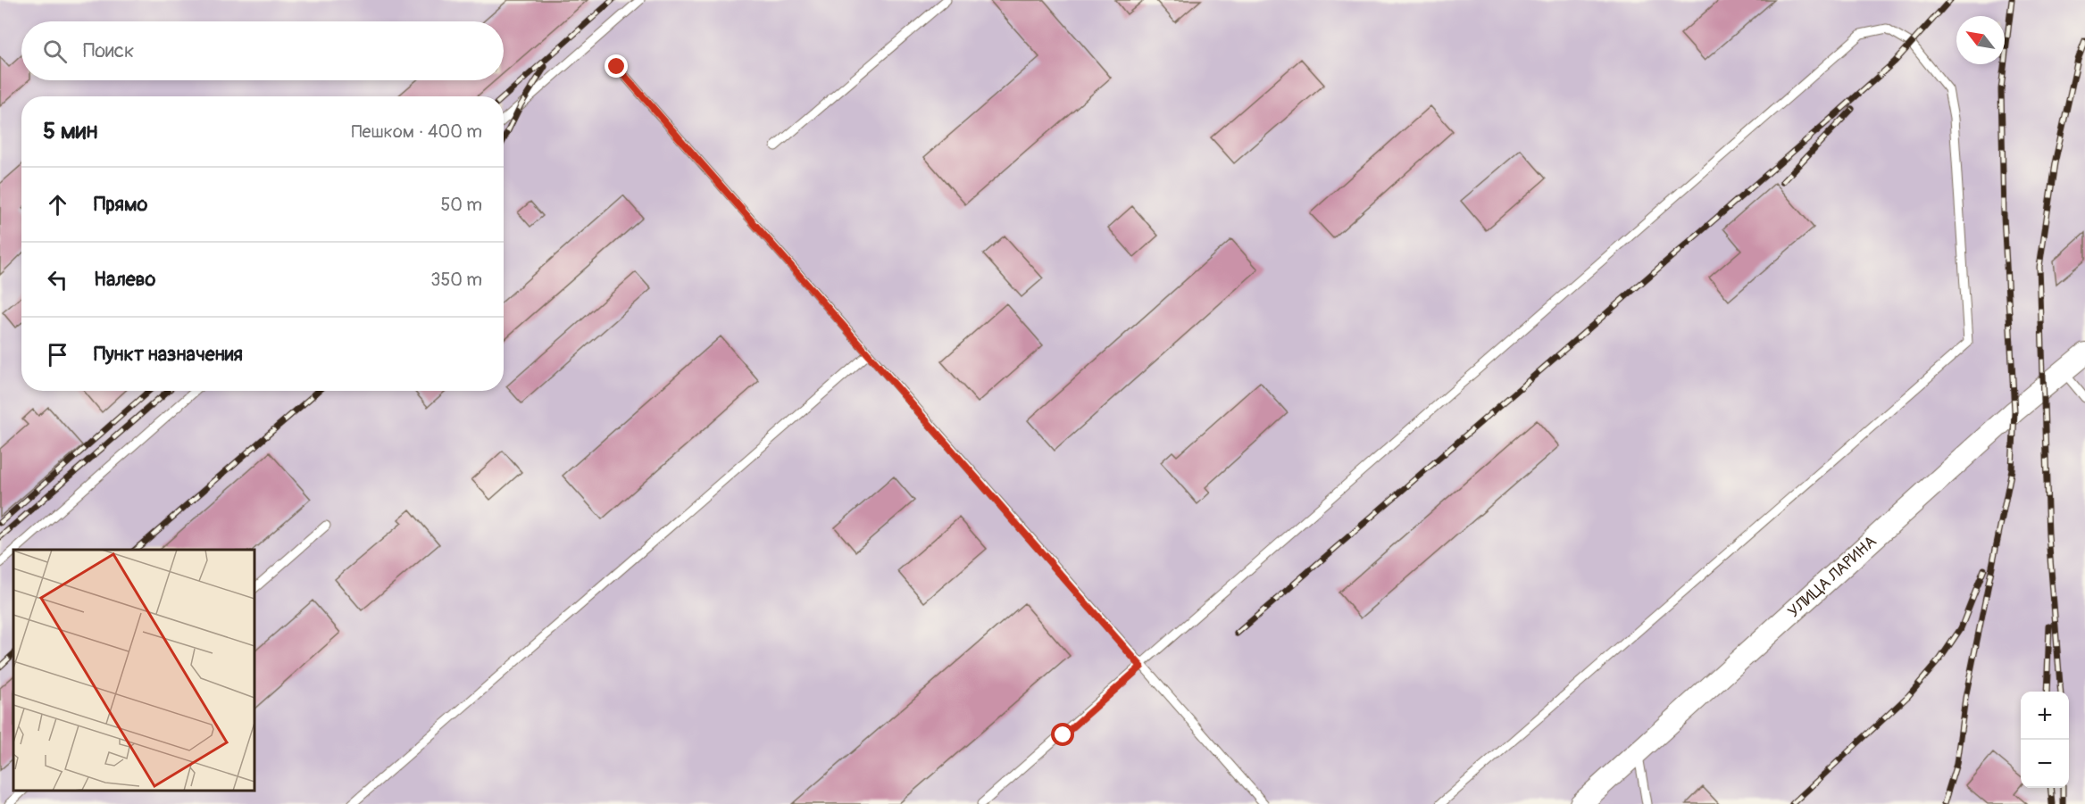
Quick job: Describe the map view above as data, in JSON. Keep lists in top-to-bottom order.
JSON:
{
  "streets": {
    "street": ["УЛИЦА ЛАРИНА"]
  },
  "north": "top left",
  "page": {
    "search": "Поиск",
    "heading": ["5 мин", "Пешком · 400 m"],
    "list": [
      ["Прямо", "50 m"],
      ["Налево", "350 m"],
      "Пункт назначения"
    ],
    "map_buttons": ["+", "−"]
  }
}
